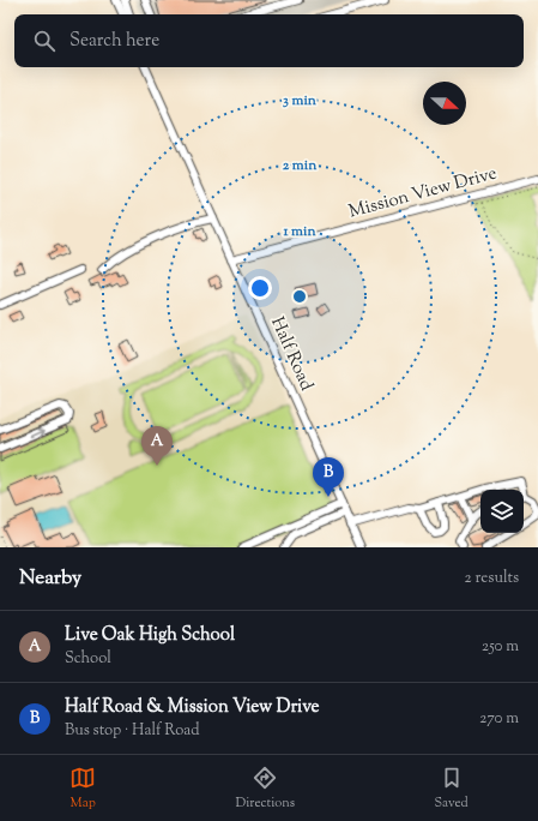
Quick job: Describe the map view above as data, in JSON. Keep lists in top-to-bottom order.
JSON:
{
  "streets": {
    "street": ["Mission View Drive", "Half Road"]
  },
  "crossings": [
    ["Mission View Drive", "Half Road"]
  ],
  "north": "right",
  "page": {
    "search": "Search here",
    "pins": ["A", "B"],
    "heading": ["Nearby", "2 results"],
    "list": [
      {
        "mark": "A",
        "name": "Live Oak High School",
        "note": "School",
        "value": "250 m"
      },
      {
        "mark": "B",
        "name": "Half Road & Mission View Drive",
        "note": "Bus stop · Half Road",
        "value": "270 m"
      }
    ],
    "nav": ["Map", "Directions", "Saved"]
  },
  "rings": ["3 min", "2 min", "1 min"]
}
